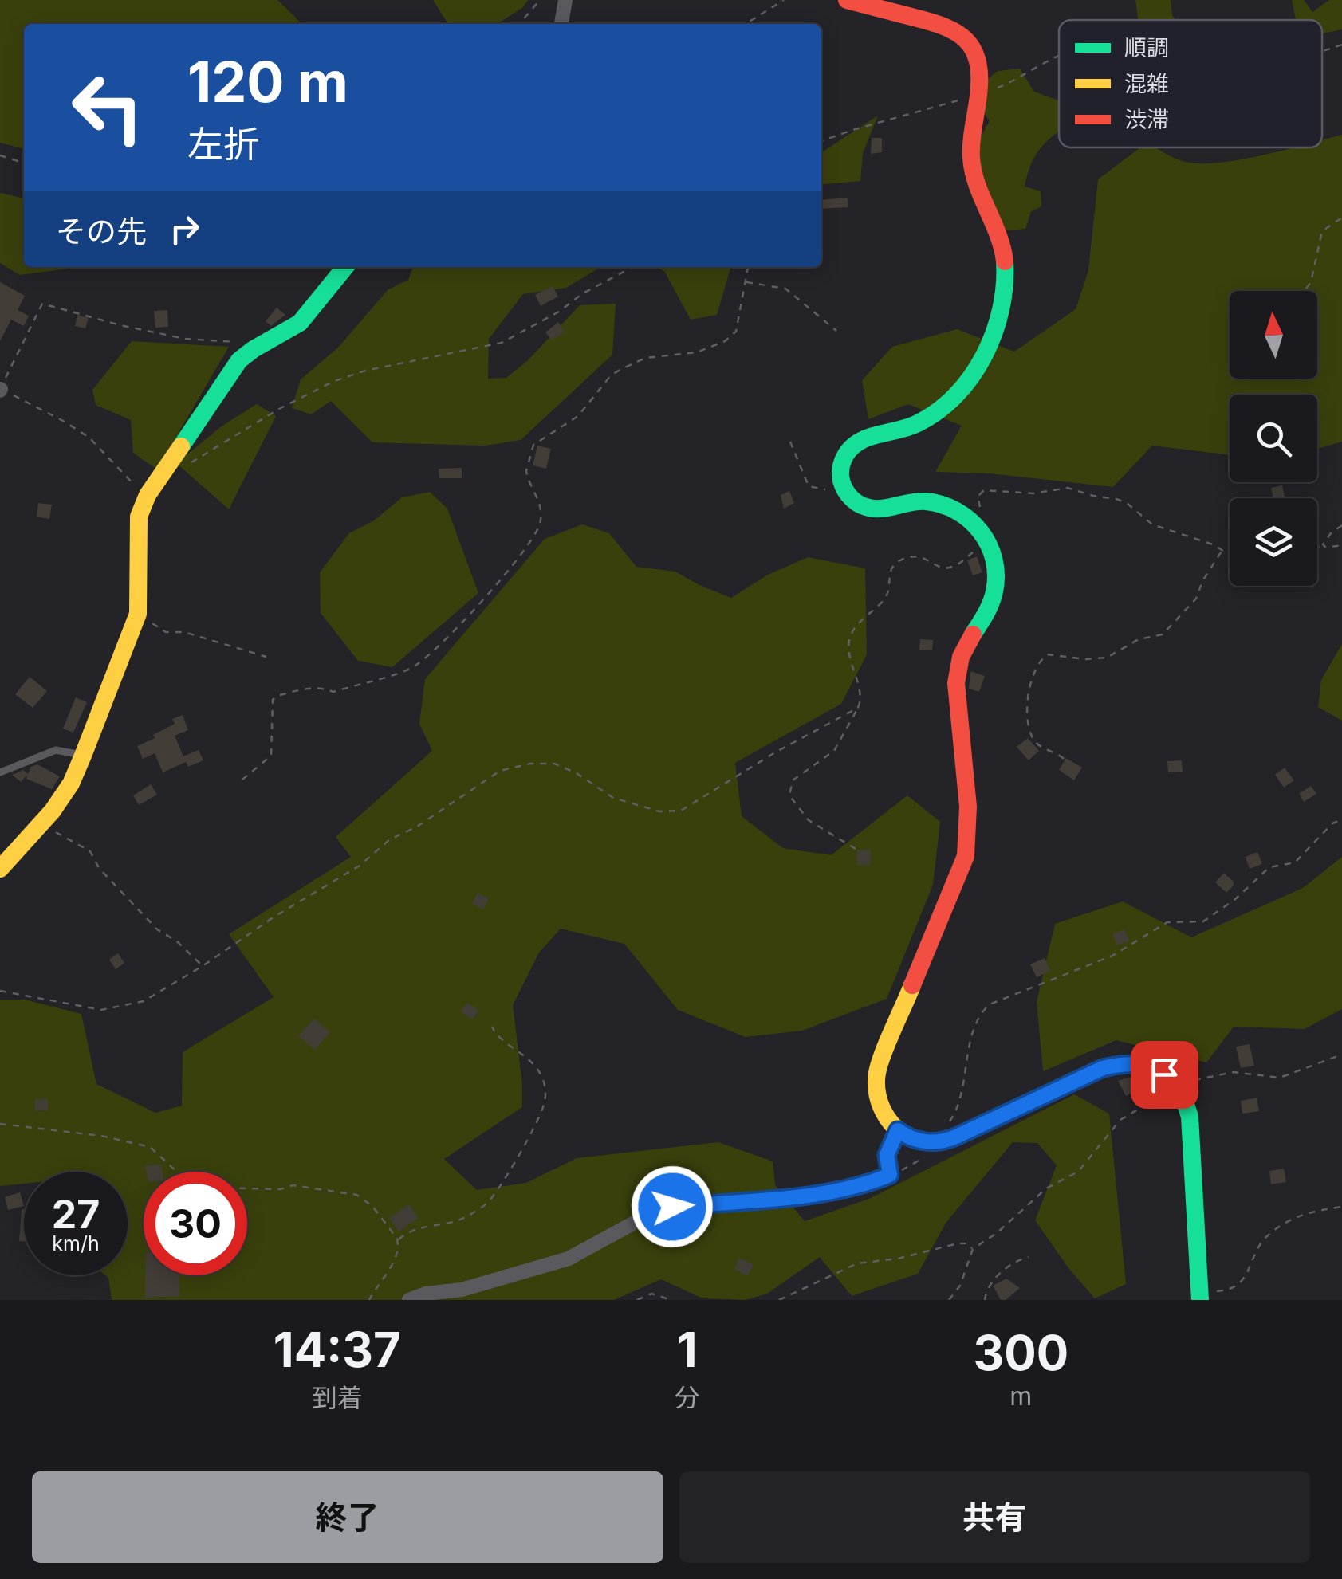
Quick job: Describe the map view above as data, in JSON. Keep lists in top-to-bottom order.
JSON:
{
  "legend": ["順調", "混雑", "渋滞"],
  "north": "top",
  "page": {
    "turn": ["120 m", "左折"],
    "then": "その先",
    "speed": "27 km/h",
    "limit": "30",
    "eta": [
      "14:37",
      "到着",
      "1",
      "分",
      "300",
      "m"
    ],
    "buttons": ["終了", "共有"]
  }
}
